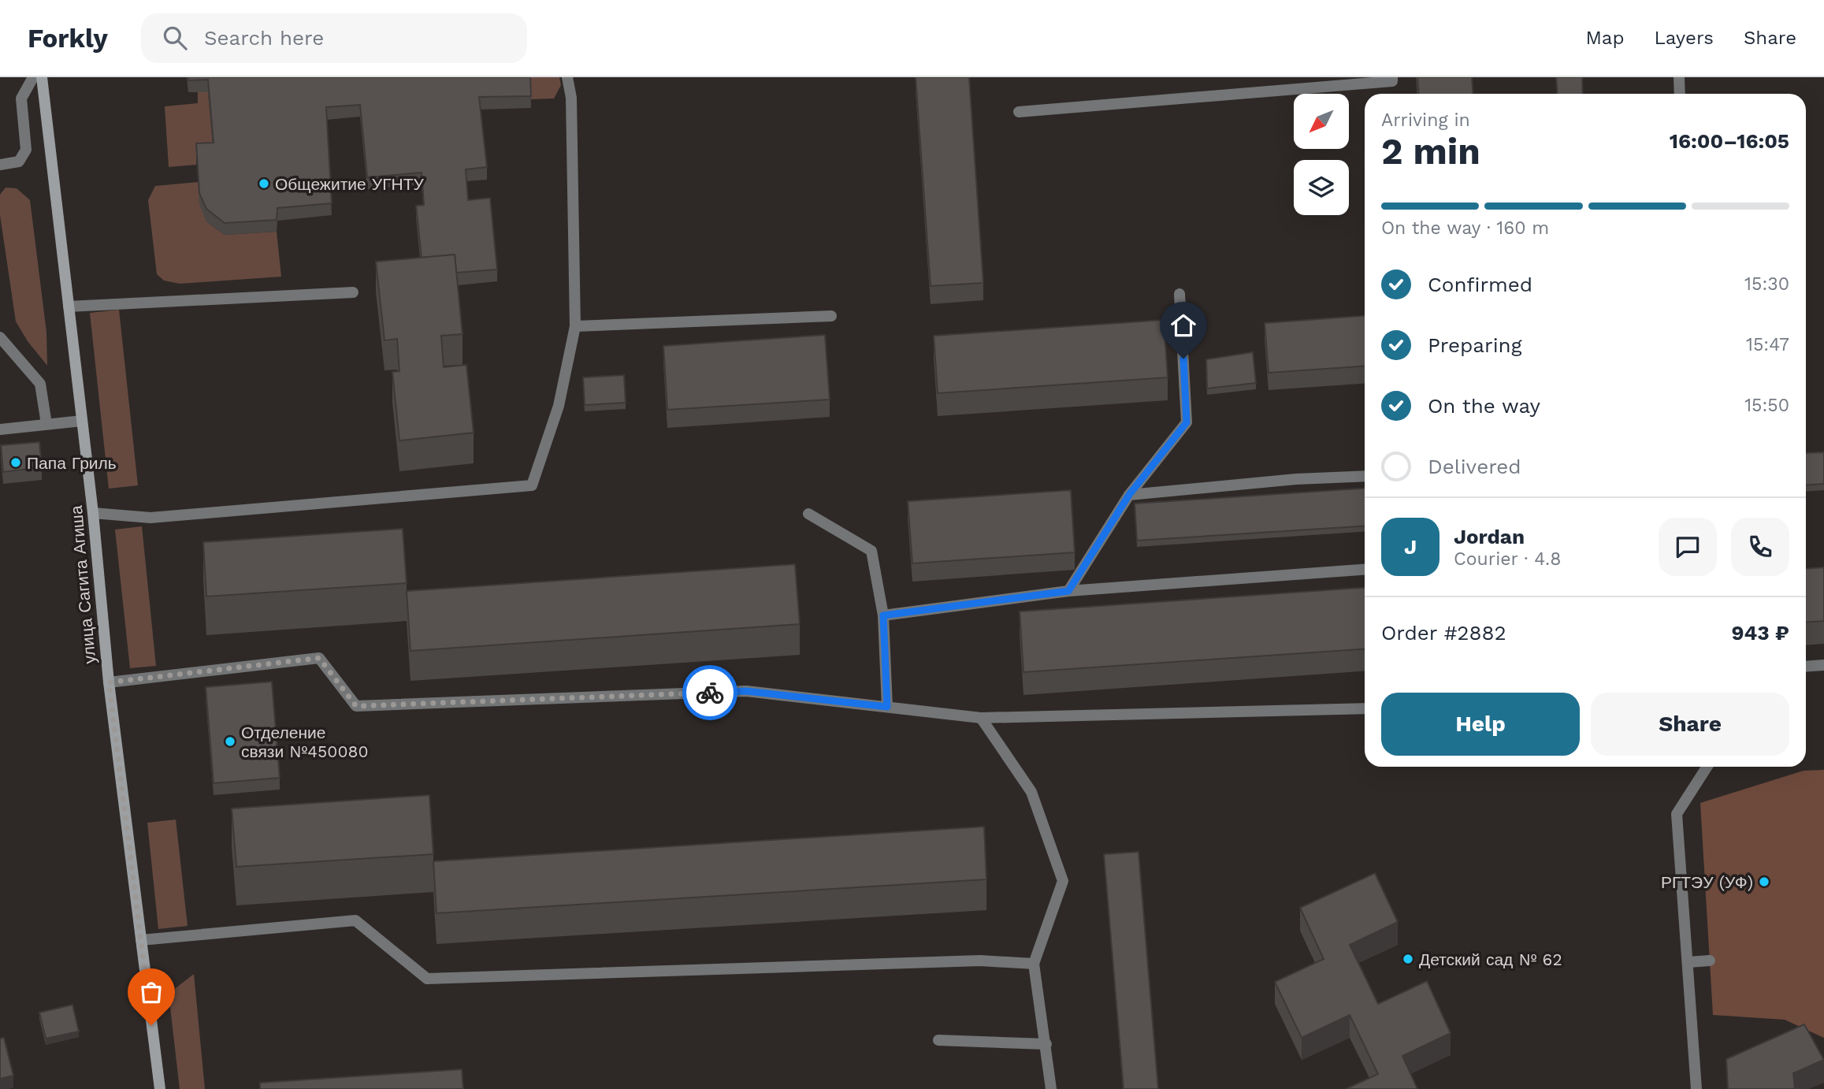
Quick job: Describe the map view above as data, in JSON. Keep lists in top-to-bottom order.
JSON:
{
  "streets": {
    "main road": ["улица Сагита Агиша"]
  },
  "places": [
    "Общежитие УГНТУ",
    "Папа Гриль",
    "Отделение связи №450080",
    "РГТЭУ (УФ)",
    "Детский сад № 62"
  ],
  "north": "bottom left",
  "page": {
    "header": "Forkly",
    "search": "Search here",
    "nav": ["Map", "Layers", "Share"],
    "heading": ["2 min", "Arriving in", "16:00–16:05"],
    "panel": [
      "Jordan",
      "Courier · 4.8",
      "Order #2882",
      "943 ₽"
    ],
    "bar": "On the way · 160 m",
    "list": [
      ["Confirmed", "15:30"],
      ["Preparing", "15:47"],
      ["On the way", "15:50"],
      "Delivered"
    ],
    "round": "J",
    "buttons": ["Help", "Share"]
  }
}
